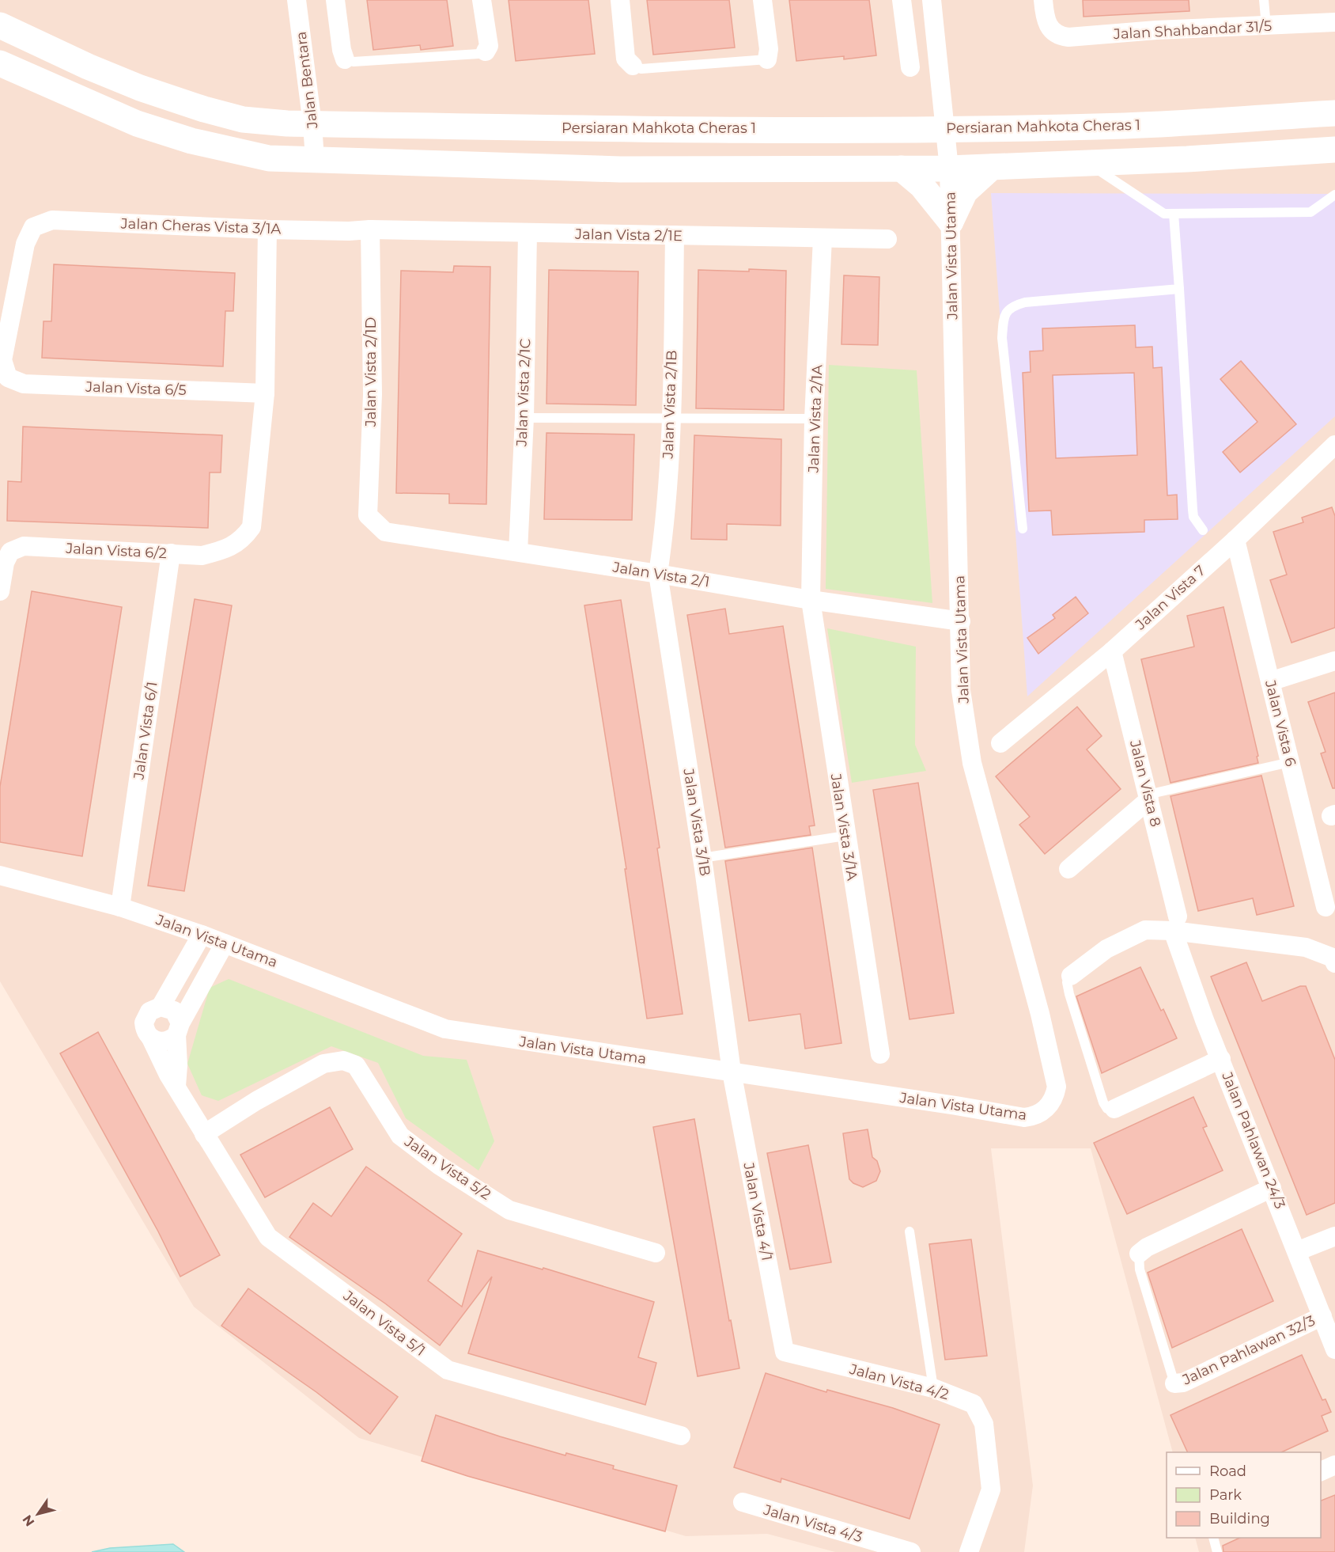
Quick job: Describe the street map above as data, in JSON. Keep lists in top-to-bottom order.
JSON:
{
  "streets": {
    "main road": ["Persiaran Mahkota Cheras 1"],
    "street": [
      "Jalan Shahbandar 31/5",
      "Jalan Bentara",
      "Jalan Cheras Vista 3/1A",
      "Jalan Vista 2/1E",
      "Jalan Vista Utama",
      "Jalan Vista 2/1D",
      "Jalan Vista 6/5",
      "Jalan Vista 2/1C",
      "Jalan Vista 2/1B",
      "Jalan Vista 2/1A",
      "Jalan Vista 6/2",
      "Jalan Vista 2/1",
      "Jalan Vista 7",
      "Jalan Vista 6",
      "Jalan Vista 6/1",
      "Jalan Vista 8",
      "Jalan Vista 3/1B",
      "Jalan Vista 3/1A",
      "Jalan Pahlawan 24/3",
      "Jalan Vista 5/2",
      "Jalan Vista 4/1",
      "Jalan Vista 5/1",
      "Jalan Pahlawan 32/3",
      "Jalan Vista 4/2",
      "Jalan Vista 4/3"
    ]
  },
  "crossings": [
    ["Jalan Bentara", "Persiaran Mahkota Cheras 1"],
    ["Persiaran Mahkota Cheras 1", "Jalan Vista Utama"],
    ["Jalan Cheras Vista 3/1A", "Jalan Vista 2/1E"],
    ["Jalan Cheras Vista 3/1A", "Jalan Vista 2/1D"],
    ["Jalan Cheras Vista 3/1A", "Jalan Vista 6/5"],
    ["Jalan Cheras Vista 3/1A", "Jalan Vista 6/2"],
    ["Jalan Vista 2/1E", "Jalan Vista 2/1D"],
    ["Jalan Vista 2/1E", "Jalan Vista 2/1C"],
    ["Jalan Vista 2/1E", "Jalan Vista 2/1B"],
    ["Jalan Vista 2/1E", "Jalan Vista 2/1A"],
    ["Jalan Vista Utama", "Jalan Vista 2/1"],
    ["Jalan Vista Utama", "Jalan Vista 6/1"],
    ["Jalan Vista Utama", "Jalan Vista 3/1B"],
    ["Jalan Vista Utama", "Jalan Vista 4/1"],
    ["Jalan Vista 2/1D", "Jalan Vista 2/1"],
    ["Jalan Vista 6/5", "Jalan Vista 6/2"],
    ["Jalan Vista 2/1C", "Jalan Vista 2/1"],
    ["Jalan Vista 2/1B", "Jalan Vista 2/1"],
    ["Jalan Vista 2/1B", "Jalan Vista 3/1B"],
    ["Jalan Vista 2/1A", "Jalan Vista 2/1"],
    ["Jalan Vista 2/1A", "Jalan Vista 3/1A"],
    ["Jalan Vista 6/2", "Jalan Vista 6/1"],
    ["Jalan Vista 2/1", "Jalan Vista 3/1B"],
    ["Jalan Vista 2/1", "Jalan Vista 3/1A"],
    ["Jalan Vista 7", "Jalan Vista 6"],
    ["Jalan Vista 7", "Jalan Vista 8"],
    ["Jalan Vista 8", "Jalan Pahlawan 24/3"],
    ["Jalan Vista 3/1B", "Jalan Vista 4/1"],
    ["Jalan Pahlawan 24/3", "Jalan Pahlawan 32/3"],
    ["Jalan Vista 5/2", "Jalan Vista 5/1"],
    ["Jalan Vista 4/1", "Jalan Vista 4/2"]
  ],
  "legend": ["Road", "Park", "Building"],
  "north": "bottom left"
}
